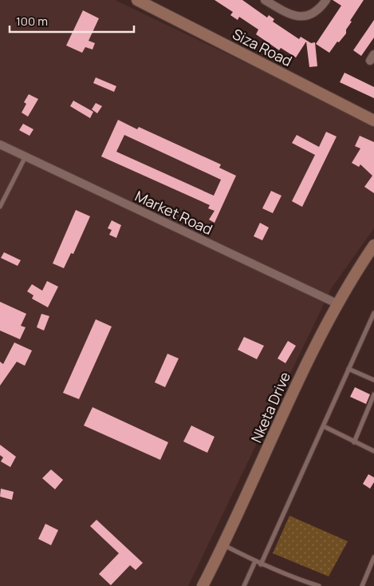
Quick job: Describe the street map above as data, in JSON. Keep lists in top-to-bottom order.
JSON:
{
  "streets": {
    "street": ["Siza Road", "Market Road", "Nketa Drive"]
  },
  "crossings": [
    ["Market Road", "Nketa Drive"]
  ],
  "scale_bar": "100 m"
}
